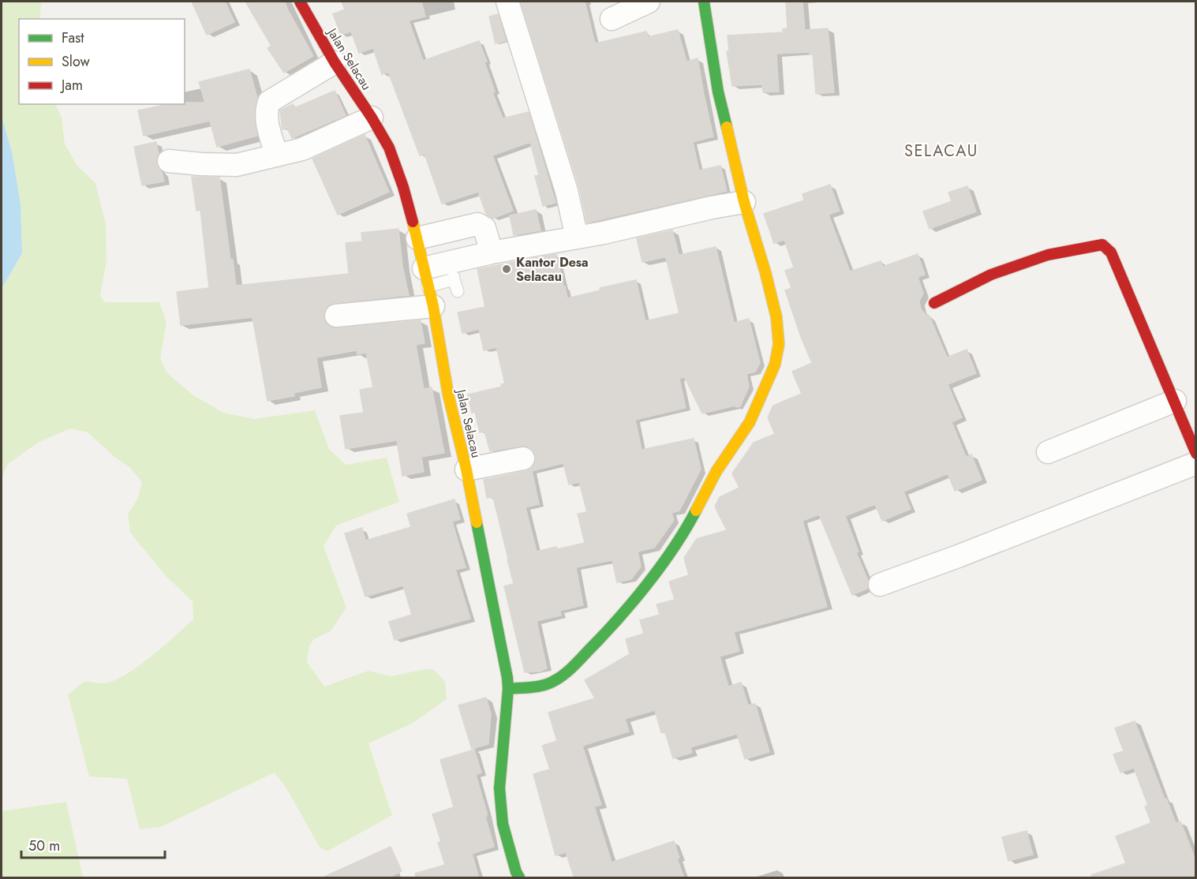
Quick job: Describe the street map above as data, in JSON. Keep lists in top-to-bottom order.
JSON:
{
  "streets": {
    "street": ["Jalan Selacau"]
  },
  "districts": ["SELACAU"],
  "places": ["Kantor Desa Selacau"],
  "legend": ["Fast", "Slow", "Jam"],
  "scale_bar": "50 m"
}
